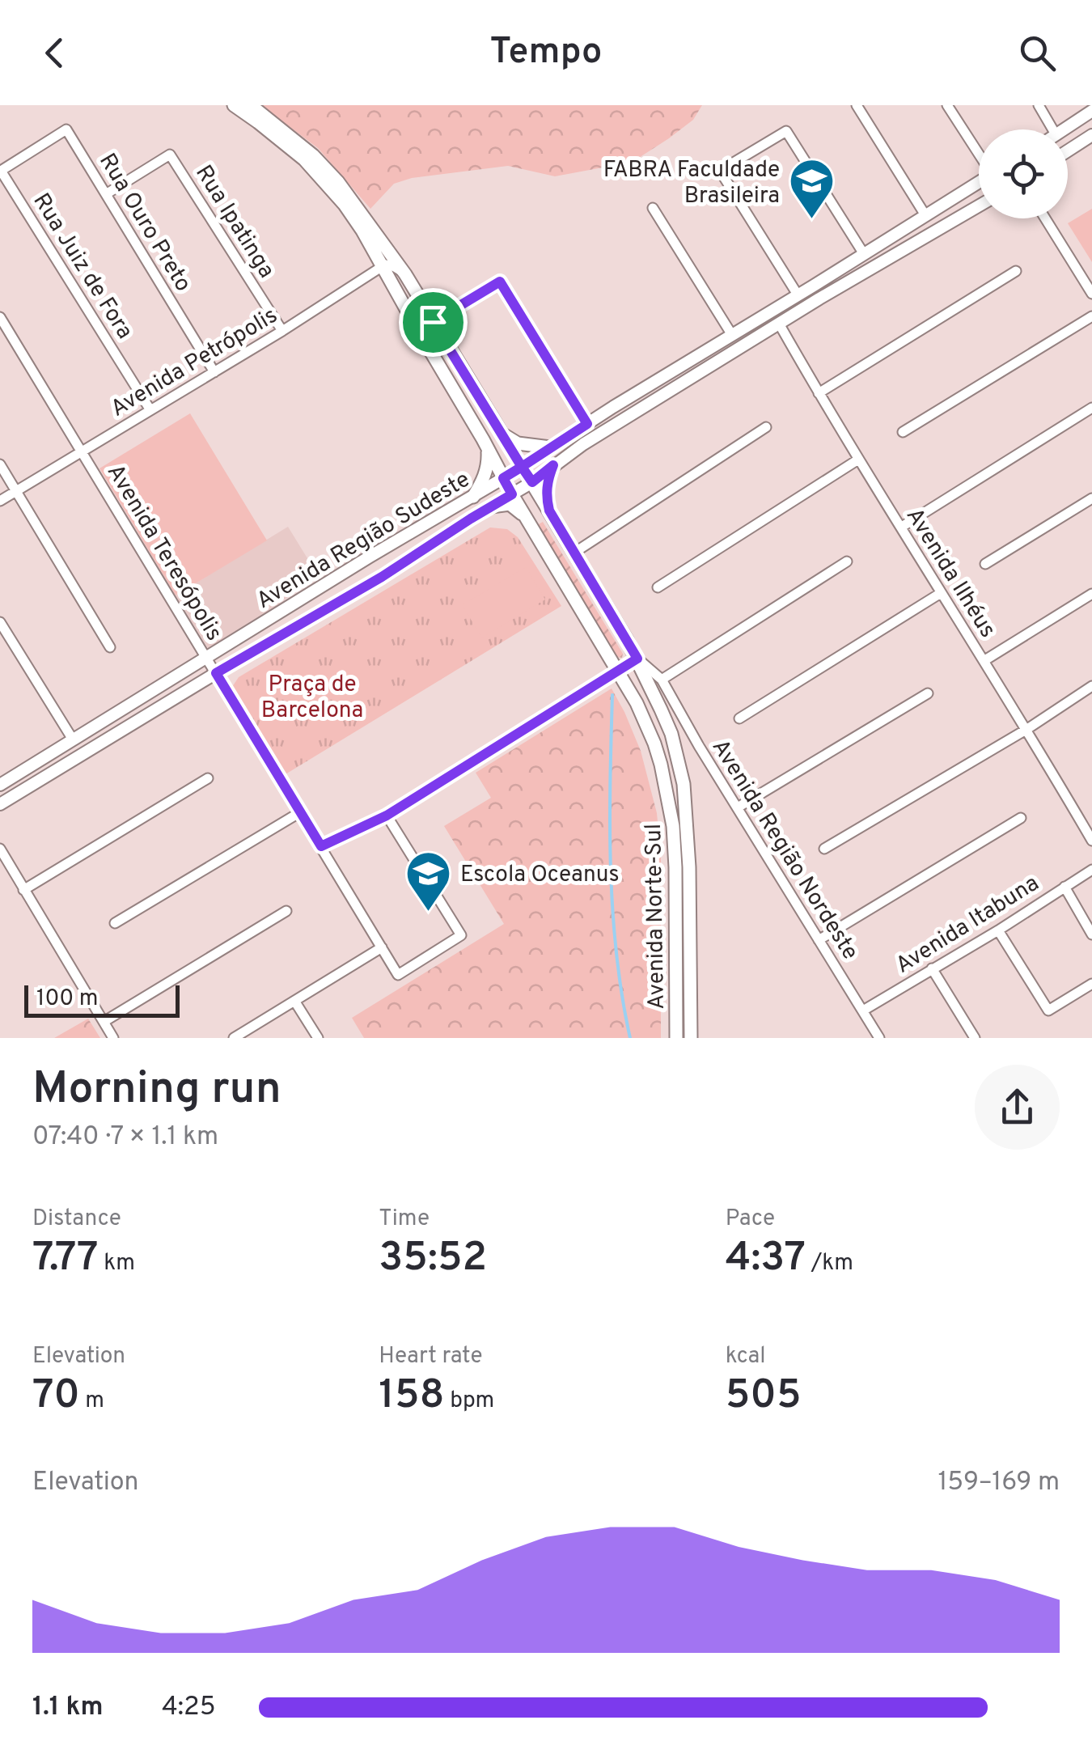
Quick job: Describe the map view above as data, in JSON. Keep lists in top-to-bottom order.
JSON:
{
  "streets": {
    "main road": ["Avenida Norte-Sul"],
    "street": [
      "Rua Ipatinga",
      "Rua Ouro Preto",
      "Rua Juiz de Fora",
      "Avenida Petrópolis",
      "Avenida Região Sudeste",
      "Avenida Teresópolis",
      "Avenida Ilhéus",
      "Avenida Região Nordeste",
      "Avenida Itabuna"
    ]
  },
  "crossings": [
    ["Rua Ipatinga", "Rua Ouro Preto"],
    ["Rua Ipatinga", "Avenida Petrópolis"],
    ["Rua Ouro Preto", "Rua Juiz de Fora"],
    ["Rua Ouro Preto", "Avenida Petrópolis"],
    ["Rua Juiz de Fora", "Avenida Petrópolis"],
    ["Avenida Petrópolis", "Avenida Teresópolis"],
    ["Avenida Petrópolis", "Avenida Norte-Sul"],
    ["Avenida Região Sudeste", "Avenida Teresópolis"],
    ["Avenida Região Sudeste", "Avenida Ilhéus"],
    ["Avenida Região Sudeste", "Avenida Norte-Sul"],
    ["Avenida Região Nordeste", "Avenida Norte-Sul"],
    ["Avenida Região Nordeste", "Avenida Itabuna"]
  ],
  "parks": ["Praça de Barcelona"],
  "places": {
    "school or university": ["FABRA Faculdade Brasileira", "Escola Oceanus"]
  },
  "scale_bar": "100 m",
  "page": {
    "header": "Tempo",
    "scale": "100 m",
    "heading": ["Morning run", "07:40 · 7 × 1.1 km"],
    "stats": [
      ["Distance", "7.77 km"],
      ["Time", "35:52"],
      ["Pace", "4:37 /km"],
      ["Elevation", "70 m"],
      ["Heart rate", "158 bpm"],
      ["kcal", "505"]
    ],
    "chart": ["Elevation", "159–169 m"],
    "list": [
      {
        "name": "1.1 km",
        "note": "4:25"
      }
    ]
  }
}
